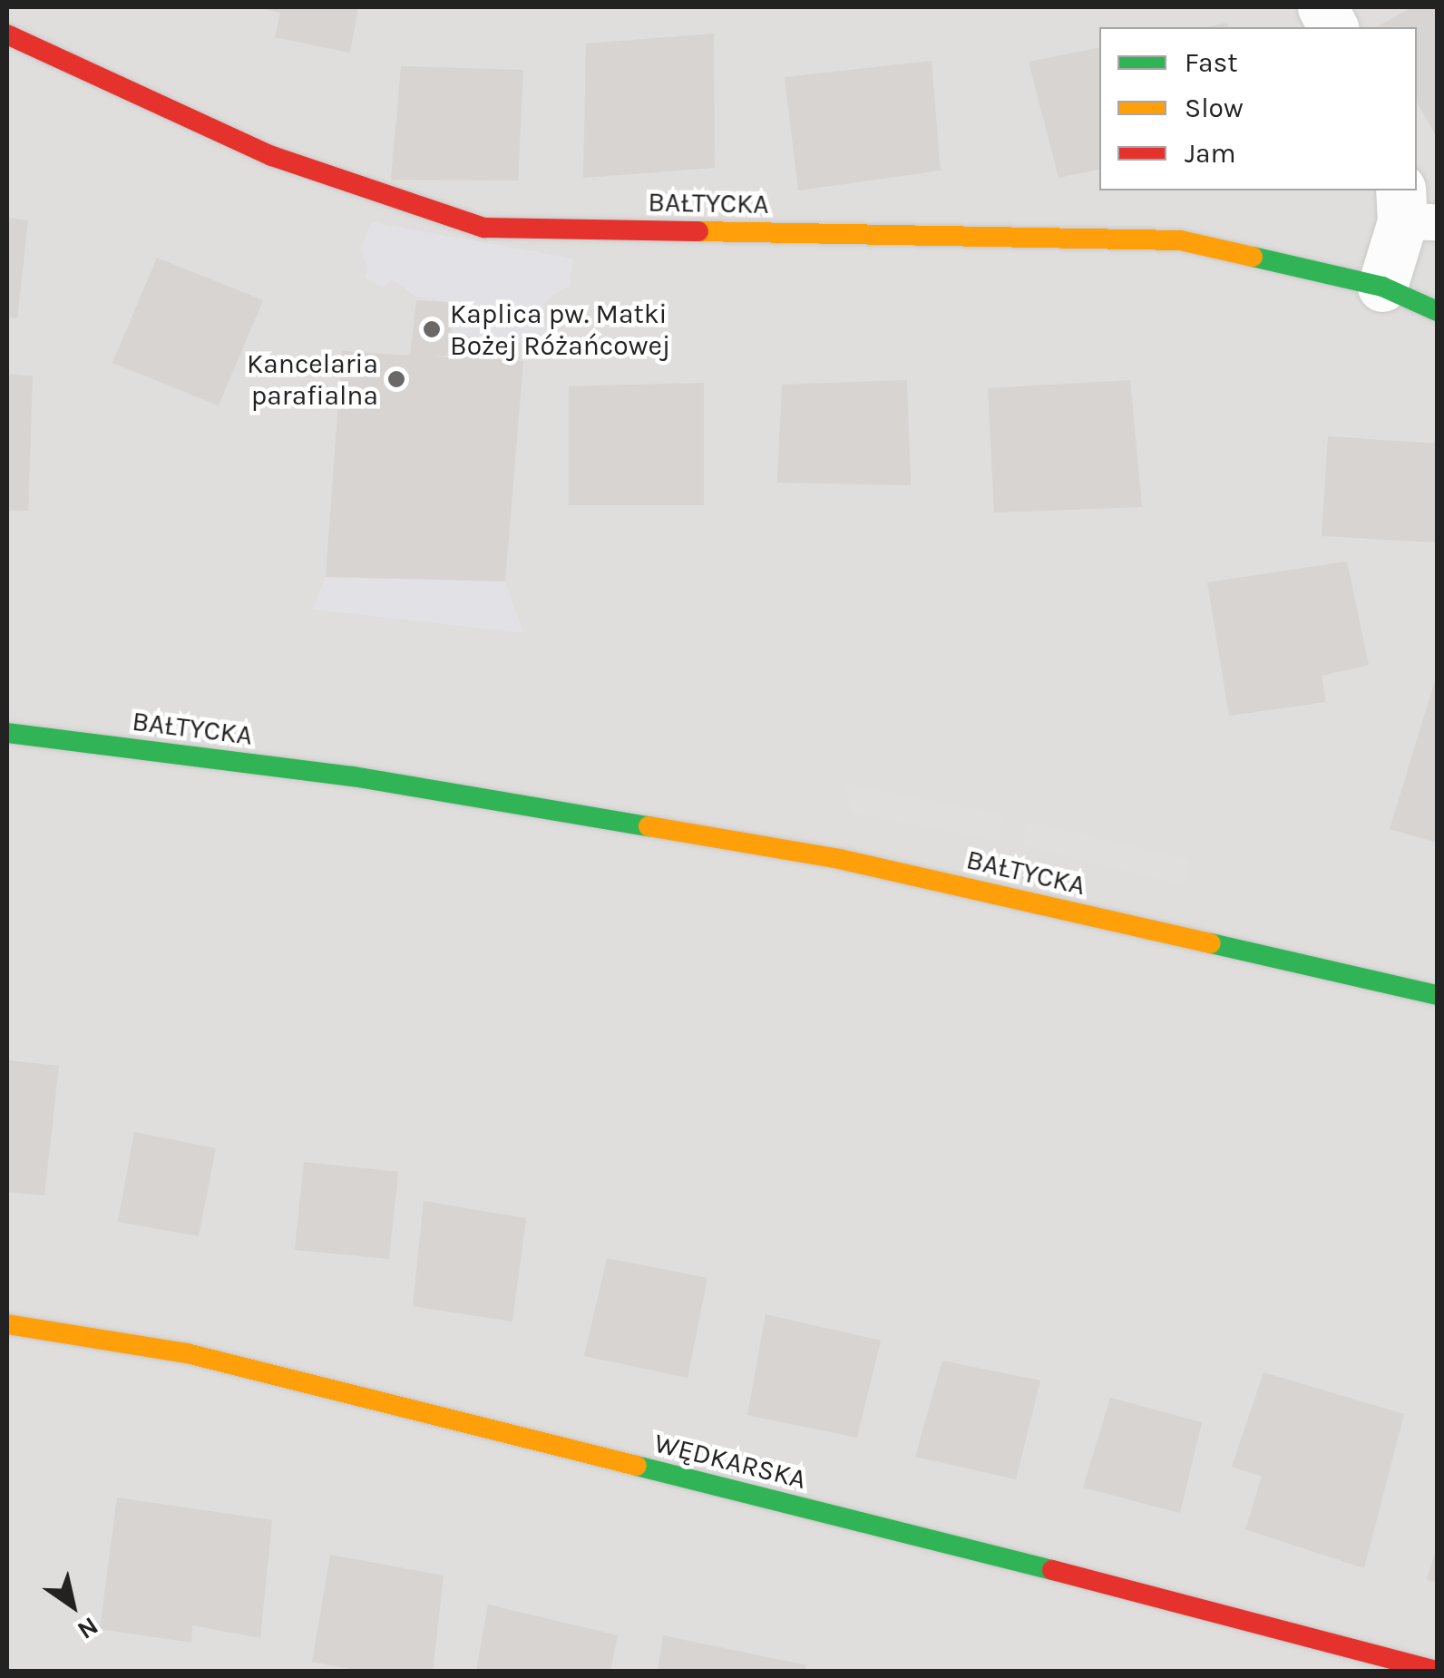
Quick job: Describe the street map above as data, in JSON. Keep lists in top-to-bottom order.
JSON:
{
  "streets": {
    "street": ["BAŁTYCKA", "WĘDKARSKA"]
  },
  "places": ["Kaplica pw. Matki Bożej Różańcowej", "Kancelaria parafialna"],
  "legend": ["Fast", "Slow", "Jam"],
  "north": "bottom right"
}
